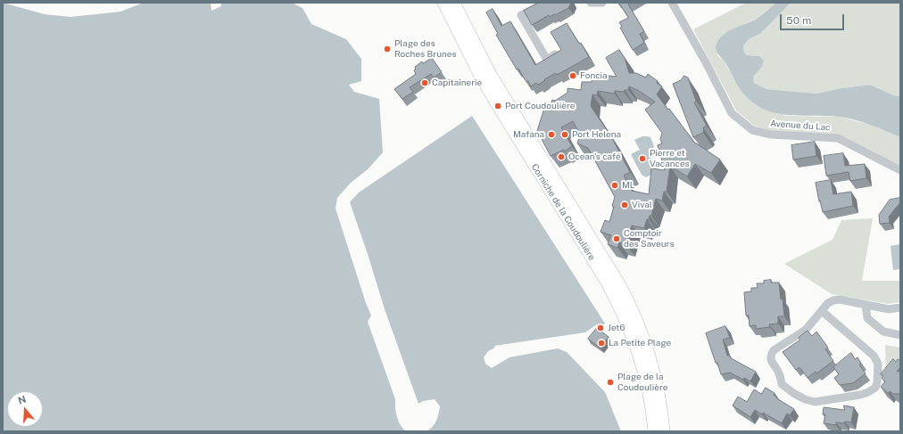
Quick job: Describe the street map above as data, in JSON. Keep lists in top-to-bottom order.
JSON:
{
  "streets": {
    "main road": ["Corniche de la Coudoulière"],
    "street": ["Avenue du Lac"]
  },
  "places": [
    "Plage des Roches Brunes",
    "Foncia",
    "Capitainerie",
    "Port Coudoulière",
    "Mafana",
    "Port Helena",
    "Ocean's café",
    "Pierre et Vacances",
    "ML",
    "Vival",
    "Comptoir des Saveurs",
    "Jet6",
    "La Petite Plage",
    "Plage de la Coudoulière"
  ],
  "scale_bar": "50 m",
  "north": "top"
}
